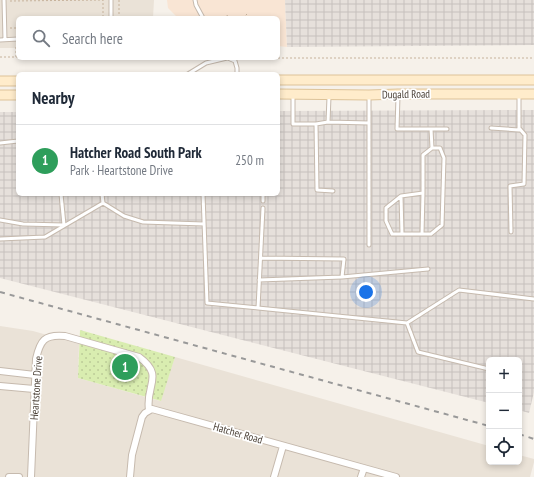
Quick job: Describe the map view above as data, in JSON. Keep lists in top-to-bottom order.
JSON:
{
  "streets": {
    "main road": ["Dugald Road"],
    "street": ["Heartstone Drive", "Hatcher Road"]
  },
  "crossings": [
    ["Heartstone Drive", "Hatcher Road"]
  ],
  "page": {
    "search": "Search here",
    "heading": "Nearby",
    "list": [
      {
        "mark": "1",
        "name": "Hatcher Road South Park",
        "note": "Park · Heartstone Drive",
        "value": "250 m"
      }
    ],
    "pins": "1",
    "map_buttons": ["+", "−"]
  }
}
